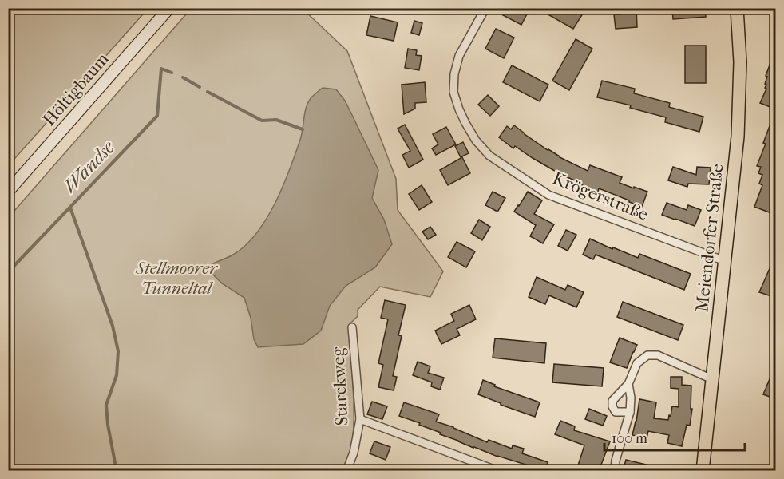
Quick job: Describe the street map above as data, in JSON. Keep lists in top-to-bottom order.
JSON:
{
  "streets": {
    "main road": ["Höltigbaum", "Meiendorfer Straße"],
    "street": ["Krögerstraße", "Starckweg"]
  },
  "crossings": [
    ["Krögerstraße", "Meiendorfer Straße"]
  ],
  "water": ["Wandse"],
  "parks": ["Stellmoorer Tunneltal"],
  "scale_bar": "100 m"
}
